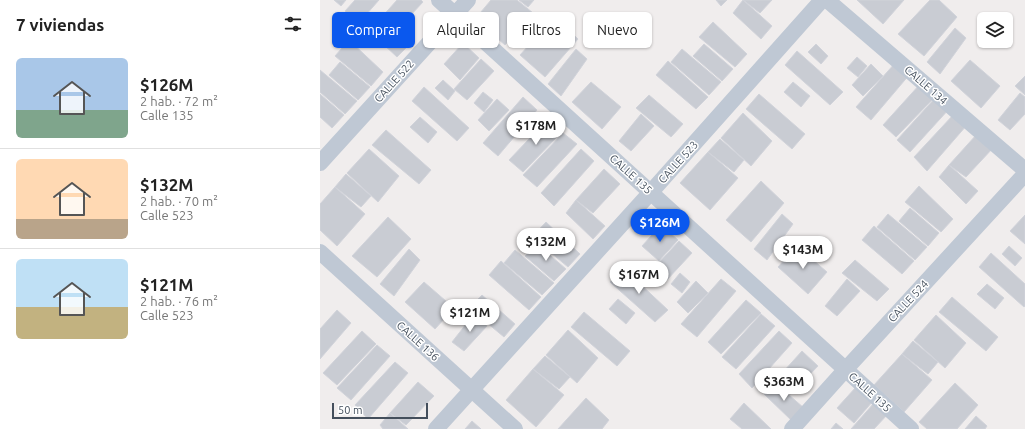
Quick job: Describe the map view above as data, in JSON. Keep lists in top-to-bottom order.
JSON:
{
  "streets": {
    "street": [
      "CALLE 522",
      "CALLE 134",
      "CALLE 523",
      "CALLE 135",
      "CALLE 524",
      "CALLE 136"
    ]
  },
  "crossings": [
    ["CALLE 523", "CALLE 135"],
    ["CALLE 523", "CALLE 136"],
    ["CALLE 135", "CALLE 524"]
  ],
  "scale_bar": "50 m",
  "page": {
    "heading": "7 viviendas",
    "chip": [
      "Comprar",
      "Alquilar",
      "Filtros",
      "Nuevo"
    ],
    "list": [
      {
        "name": "$126M",
        "note": "2 hab. · 72 m² · Calle 135"
      },
      {
        "name": "$132M",
        "note": "2 hab. · 70 m² · Calle 523"
      },
      {
        "name": "$121M",
        "note": "2 hab. · 76 m² · Calle 523"
      }
    ],
    "price": [
      "$178M",
      "$126M",
      "$132M",
      "$143M",
      "$167M",
      "$121M",
      "$363M"
    ],
    "scale": "50 m"
  }
}
